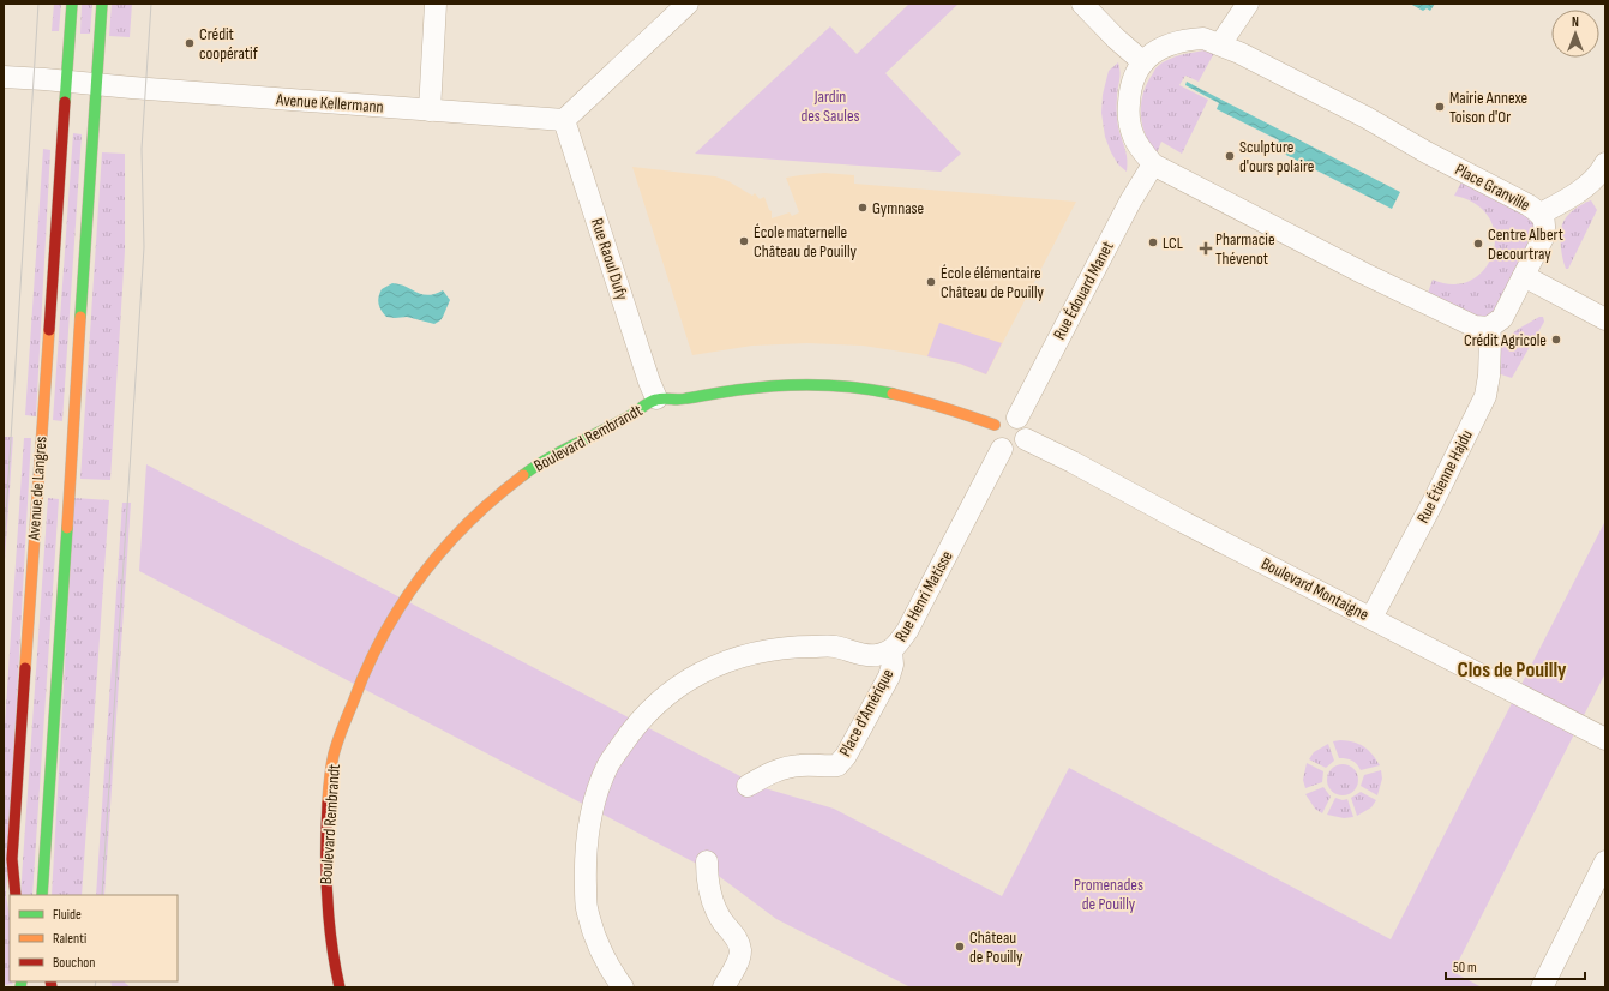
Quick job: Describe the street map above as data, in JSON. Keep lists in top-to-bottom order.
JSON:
{
  "streets": {
    "main road": ["Boulevard Rembrandt", "Avenue de Langres"],
    "street": [
      "Avenue Kellermann",
      "Place Granville",
      "Rue Raoul Dufy",
      "Rue Édouard Manet",
      "Rue Étienne Hajdu",
      "Boulevard Montaigne",
      "Rue Henri Matisse",
      "Place d'Amérique"
    ]
  },
  "crossings": [
    ["Avenue Kellermann", "Rue Raoul Dufy"],
    ["Avenue Kellermann", "Avenue de Langres"],
    ["Place Granville", "Rue Édouard Manet"],
    ["Place Granville", "Rue Étienne Hajdu"],
    ["Rue Raoul Dufy", "Boulevard Rembrandt"],
    ["Rue Édouard Manet", "Boulevard Rembrandt"],
    ["Rue Édouard Manet", "Boulevard Montaigne"],
    ["Rue Édouard Manet", "Rue Henri Matisse"],
    ["Boulevard Rembrandt", "Boulevard Montaigne"],
    ["Boulevard Rembrandt", "Rue Henri Matisse"],
    ["Rue Étienne Hajdu", "Boulevard Montaigne"],
    ["Boulevard Montaigne", "Rue Henri Matisse"],
    ["Rue Henri Matisse", "Place d'Amérique"]
  ],
  "districts": ["Clos de Pouilly"],
  "parks": ["Jardin des Saules", "Promenades de Pouilly"],
  "places": {
    "other": [
      "Crédit coopératif",
      "Mairie Annexe Toison d'Or",
      "Sculpture d'ours polaire",
      "Gymnase",
      "École maternelle Château de Pouilly",
      "LCL",
      "Centre Albert Decourtray",
      "École élémentaire Château de Pouilly",
      "Crédit Agricole",
      "Château de Pouilly"
    ],
    "health": ["Pharmacie Thévenot"]
  },
  "legend": ["Fluide", "Ralenti", "Bouchon"],
  "scale_bar": "50 m",
  "north": "top"
}
